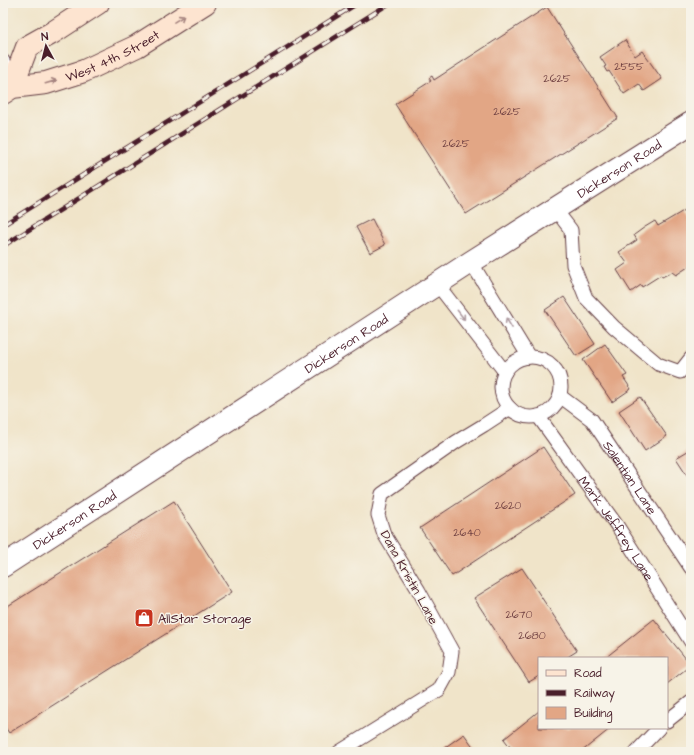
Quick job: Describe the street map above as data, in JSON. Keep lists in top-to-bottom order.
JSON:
{
  "streets": {
    "main road": ["West 4th Street"],
    "street": ["Dickerson Road"],
    "lane": ["Salentian Lane", "Mark Jeffrey Lane", "Dana Kristin Lane"]
  },
  "crossings": [
    ["Salentian Lane", "Mark Jeffrey Lane"],
    ["Salentian Lane", "Dana Kristin Lane"],
    ["Mark Jeffrey Lane", "Dana Kristin Lane"]
  ],
  "one_way": ["West 4th Street"],
  "places": {
    "shop": ["AllStar Storage"]
  },
  "house_numbers": [
    "2555",
    "2625",
    "2625",
    "2625",
    "2620",
    "2640",
    "2670",
    "2680"
  ],
  "legend": ["Road", "Railway", "Building"],
  "north": "top"
}
